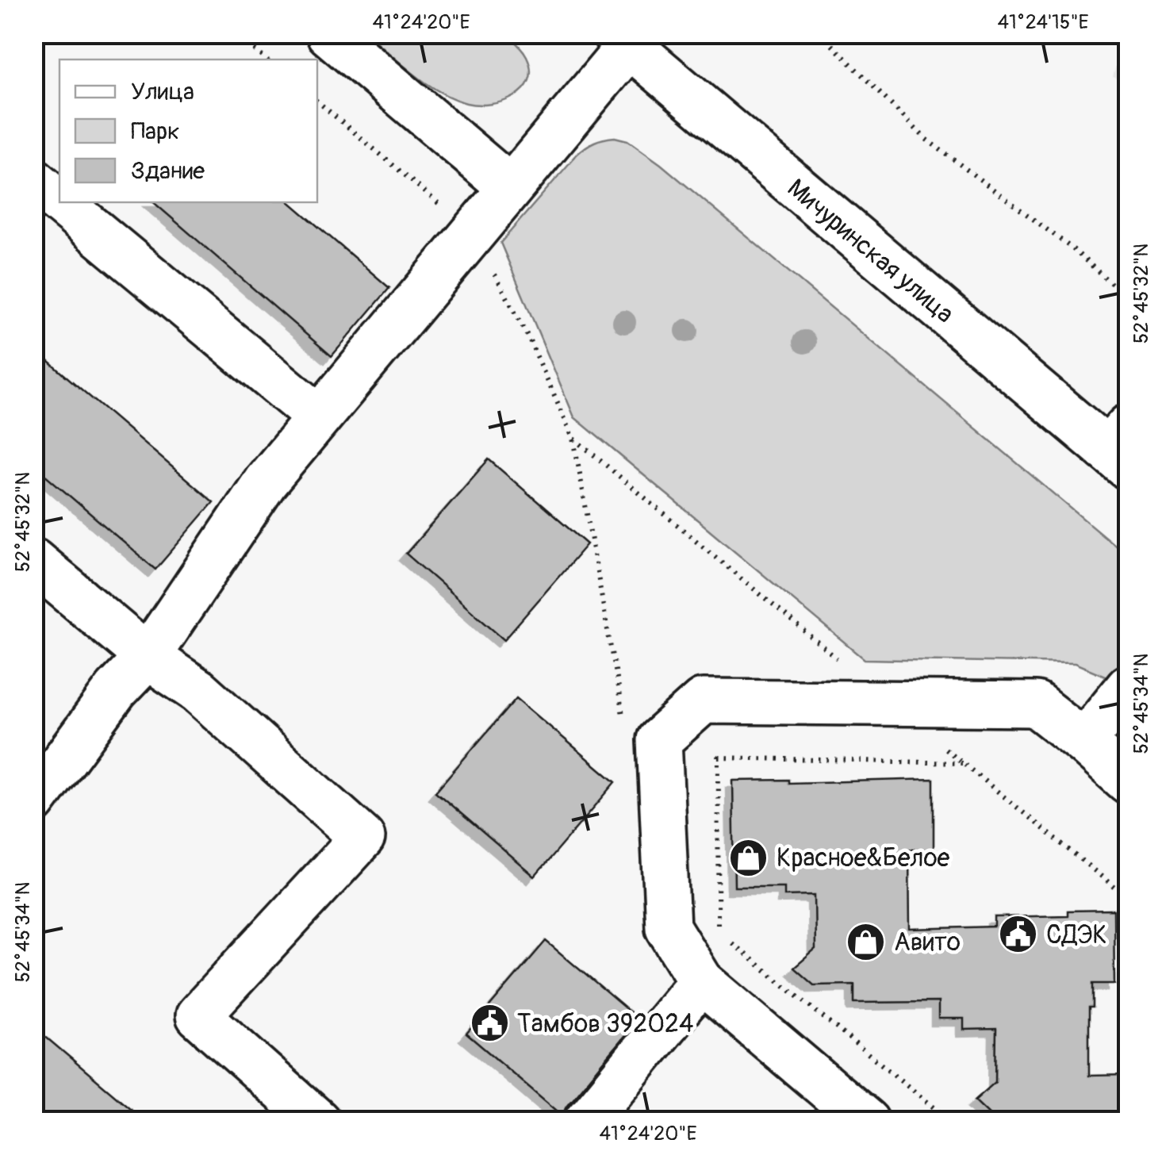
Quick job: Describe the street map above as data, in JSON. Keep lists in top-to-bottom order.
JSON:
{
  "streets": {
    "main road": ["Мичуринская улица"]
  },
  "places": {
    "shop": ["Красное&Белое", "Авито"],
    "public building": ["СДЭК", "Тамбов 392024"]
  },
  "legend": ["Улица", "Парк", "Здание"],
  "coordinates": [
    "41°24'20\"E",
    "41°24'15\"E",
    "52°45'32\"N",
    "52°45'34\"N"
  ]
}
